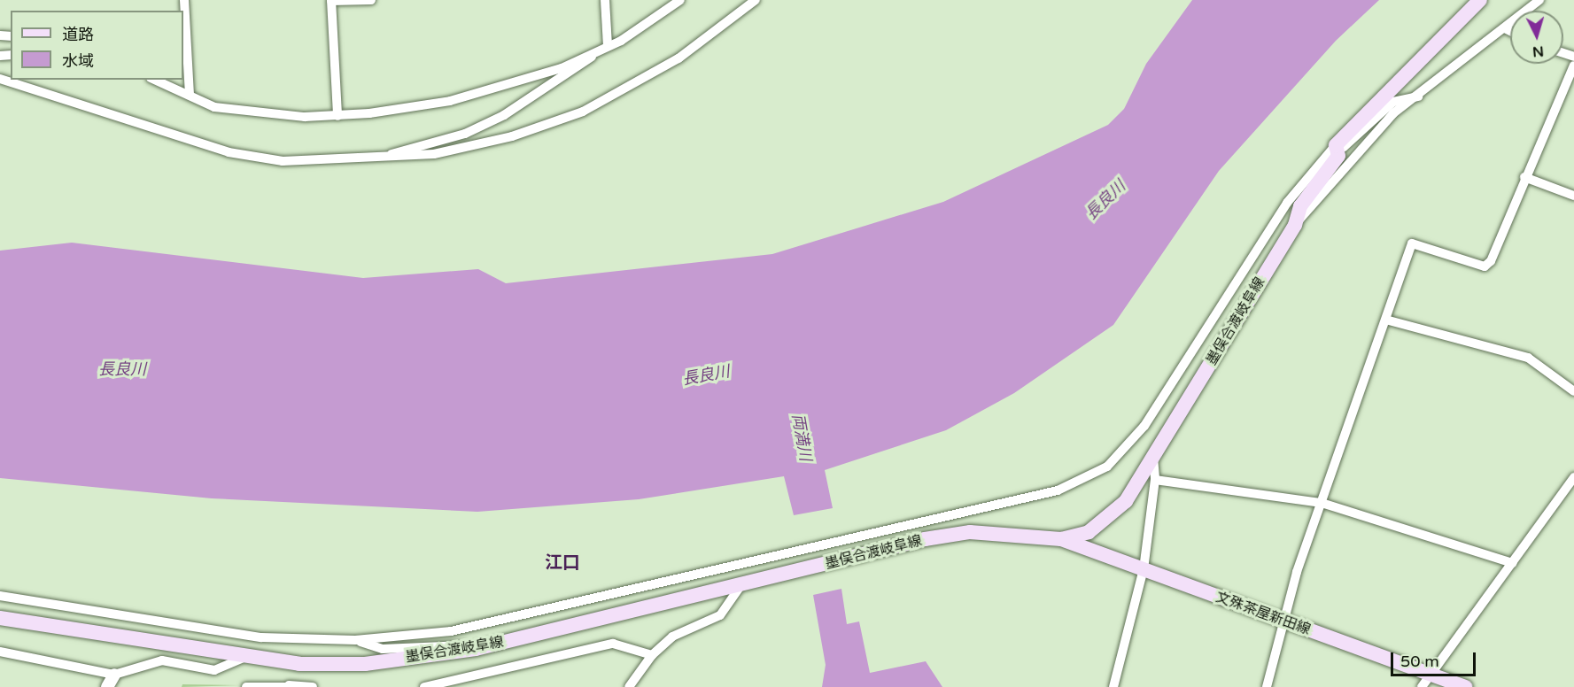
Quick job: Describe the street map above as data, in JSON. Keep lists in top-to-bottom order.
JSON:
{
  "streets": {
    "main road": ["墨俣合渡岐阜線", "文殊茶屋新田線"]
  },
  "crossings": [
    ["墨俣合渡岐阜線", "文殊茶屋新田線"]
  ],
  "districts": ["江口"],
  "water": ["長良川", "両満川"],
  "legend": ["道路", "水域"],
  "scale_bar": "50 m",
  "north": "bottom"
}
